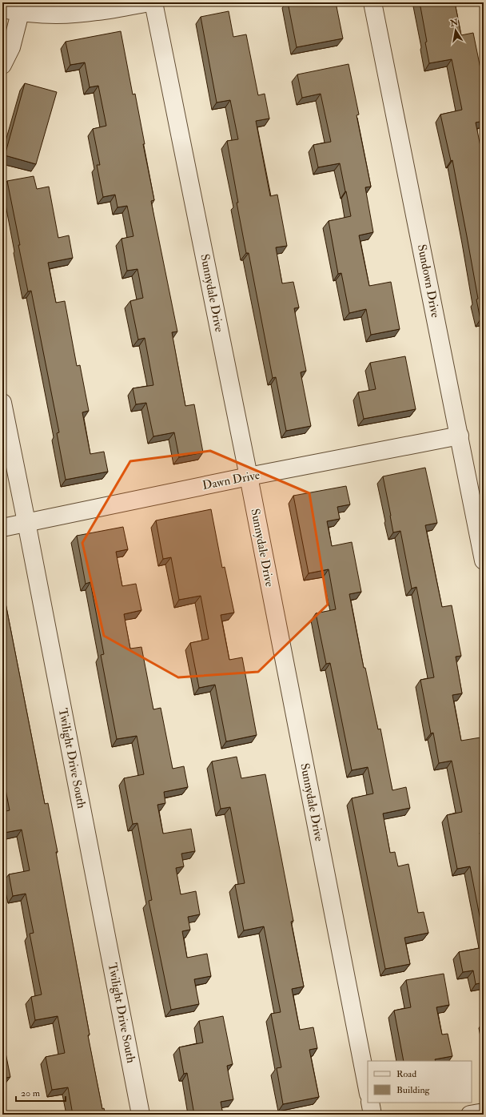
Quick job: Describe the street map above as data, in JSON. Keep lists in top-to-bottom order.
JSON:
{
  "streets": {
    "street": [
      "Sundown Drive",
      "Sunnydale Drive",
      "Dawn Drive",
      "Twilight Drive South"
    ]
  },
  "crossings": [
    ["Sundown Drive", "Dawn Drive"],
    ["Sunnydale Drive", "Dawn Drive"],
    ["Dawn Drive", "Twilight Drive South"]
  ],
  "legend": ["Road", "Building"],
  "scale_bar": "20 m",
  "north": "top"
}
